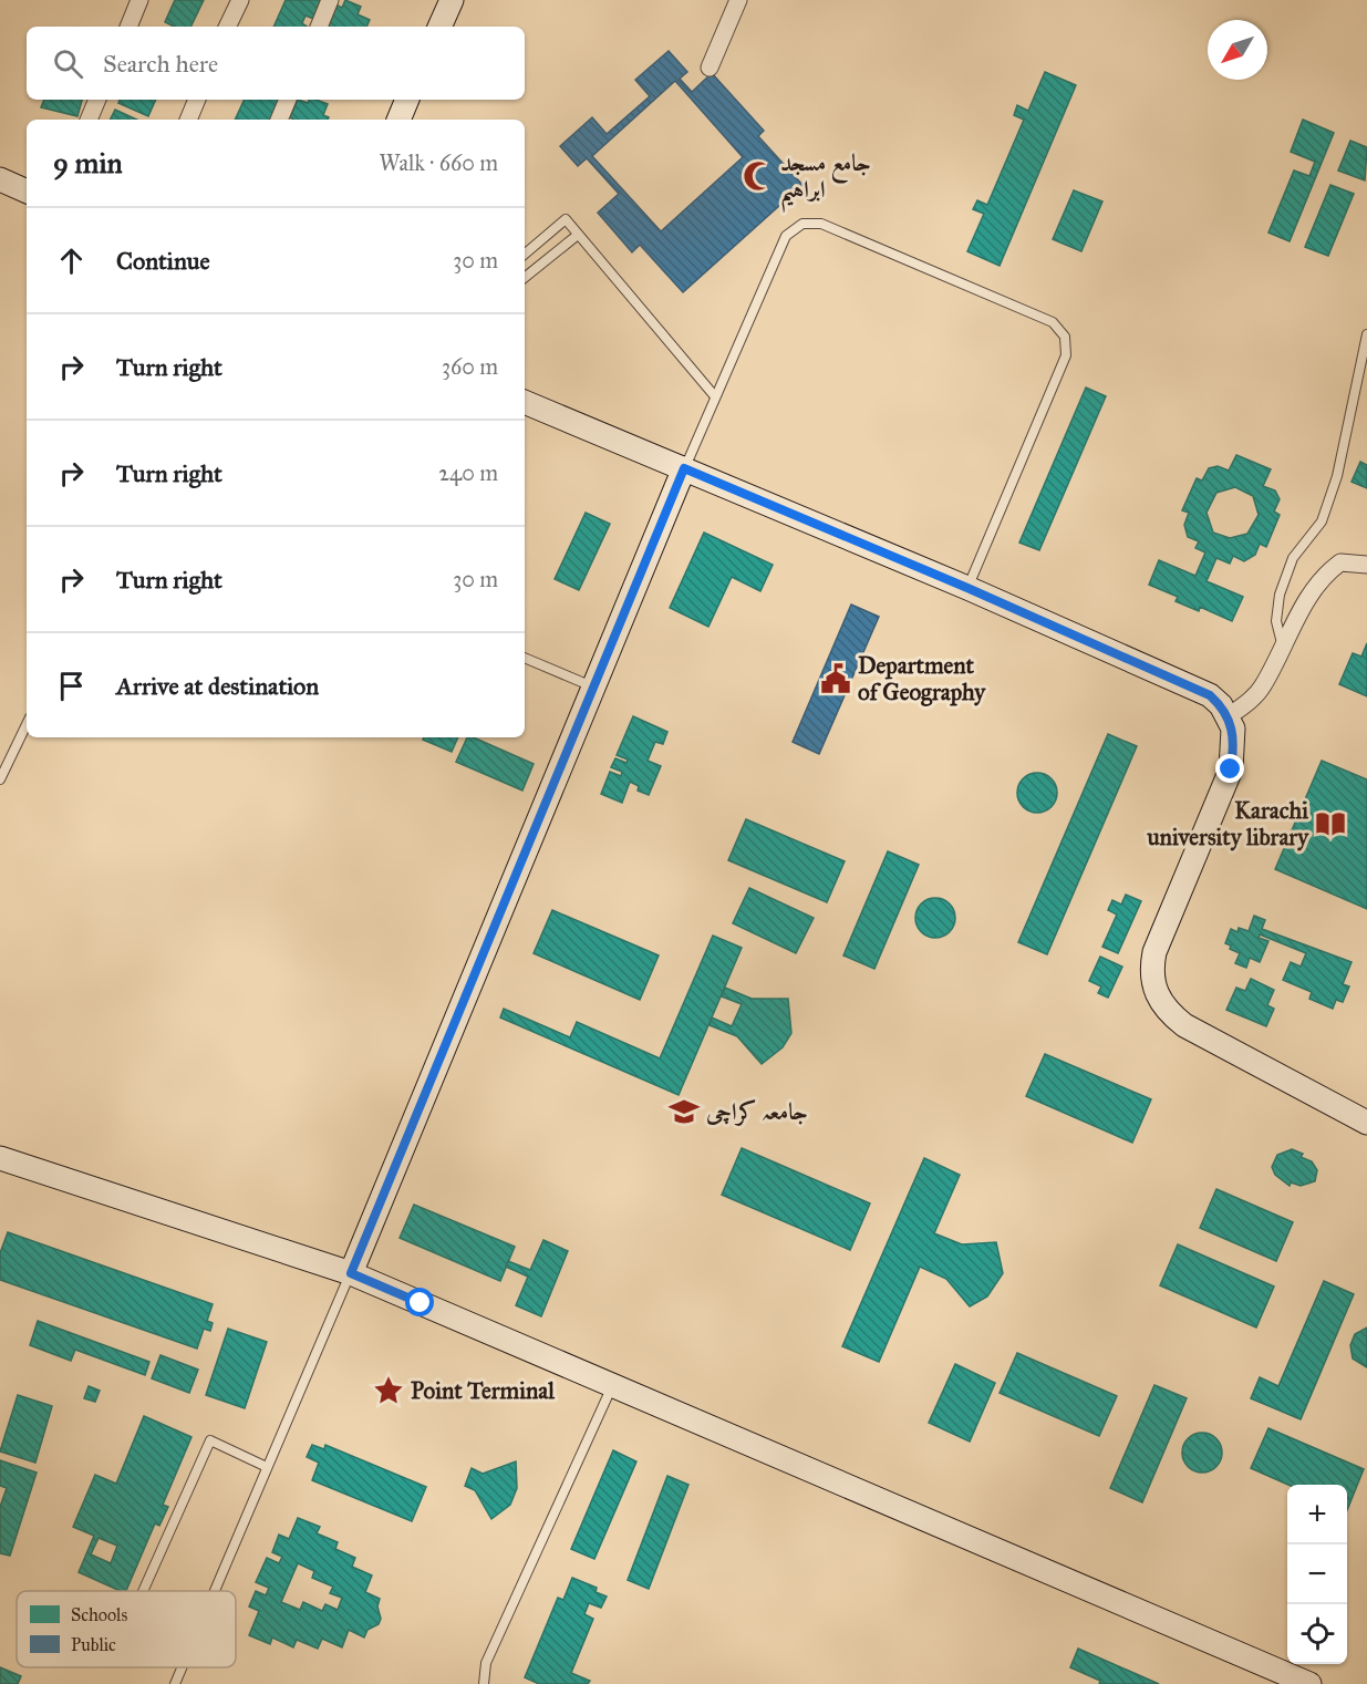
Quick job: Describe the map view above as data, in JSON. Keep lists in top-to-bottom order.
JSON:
{
  "places": {
    "mosque": ["جامع مسجد ابراہیم"],
    "public building": ["Department of Geography"],
    "library": ["Karachi university library"],
    "school or university": ["جامعہ کراچی"],
    "place": ["Point Terminal"]
  },
  "legend": ["Schools", "Public"],
  "north": "bottom left",
  "page": {
    "search": "Search here",
    "heading": ["9 min", "Walk · 660 m"],
    "list": [
      ["Continue", "30 m"],
      ["Turn right", "360 m"],
      ["Turn right", "240 m"],
      ["Turn right", "30 m"],
      "Arrive at destination"
    ],
    "map_buttons": ["+", "−"]
  }
}
